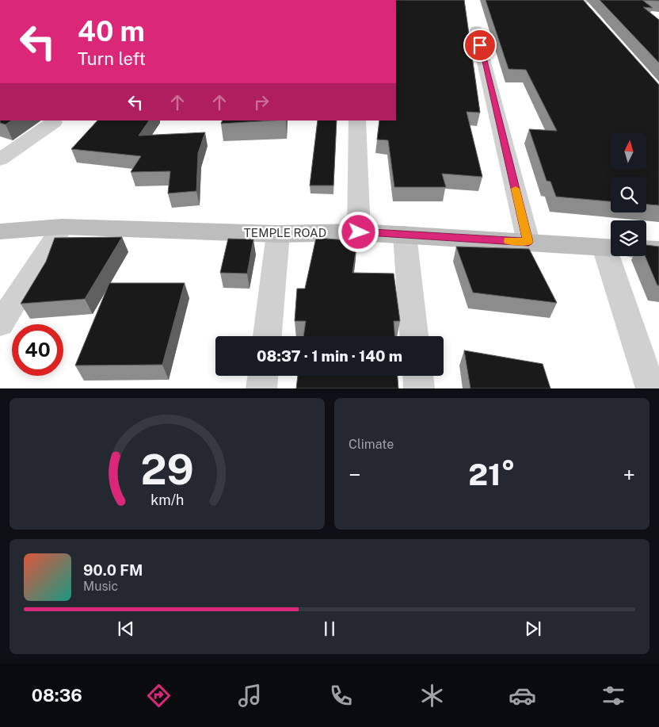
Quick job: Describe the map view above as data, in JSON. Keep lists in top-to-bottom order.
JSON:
{
  "streets": {
    "street": ["TEMPLE ROAD"]
  },
  "north": "top",
  "page": {
    "turn": ["40 m", "Turn left"],
    "limit": "40",
    "trip": "08:37 · 1 min · 140 m",
    "tile": "Climate",
    "heat": ["−", "21°", "+"],
    "song": ["90.0 FM", "Music"],
    "tabs": "08:36",
    "gauge": ["29", "km/h"]
  }
}
